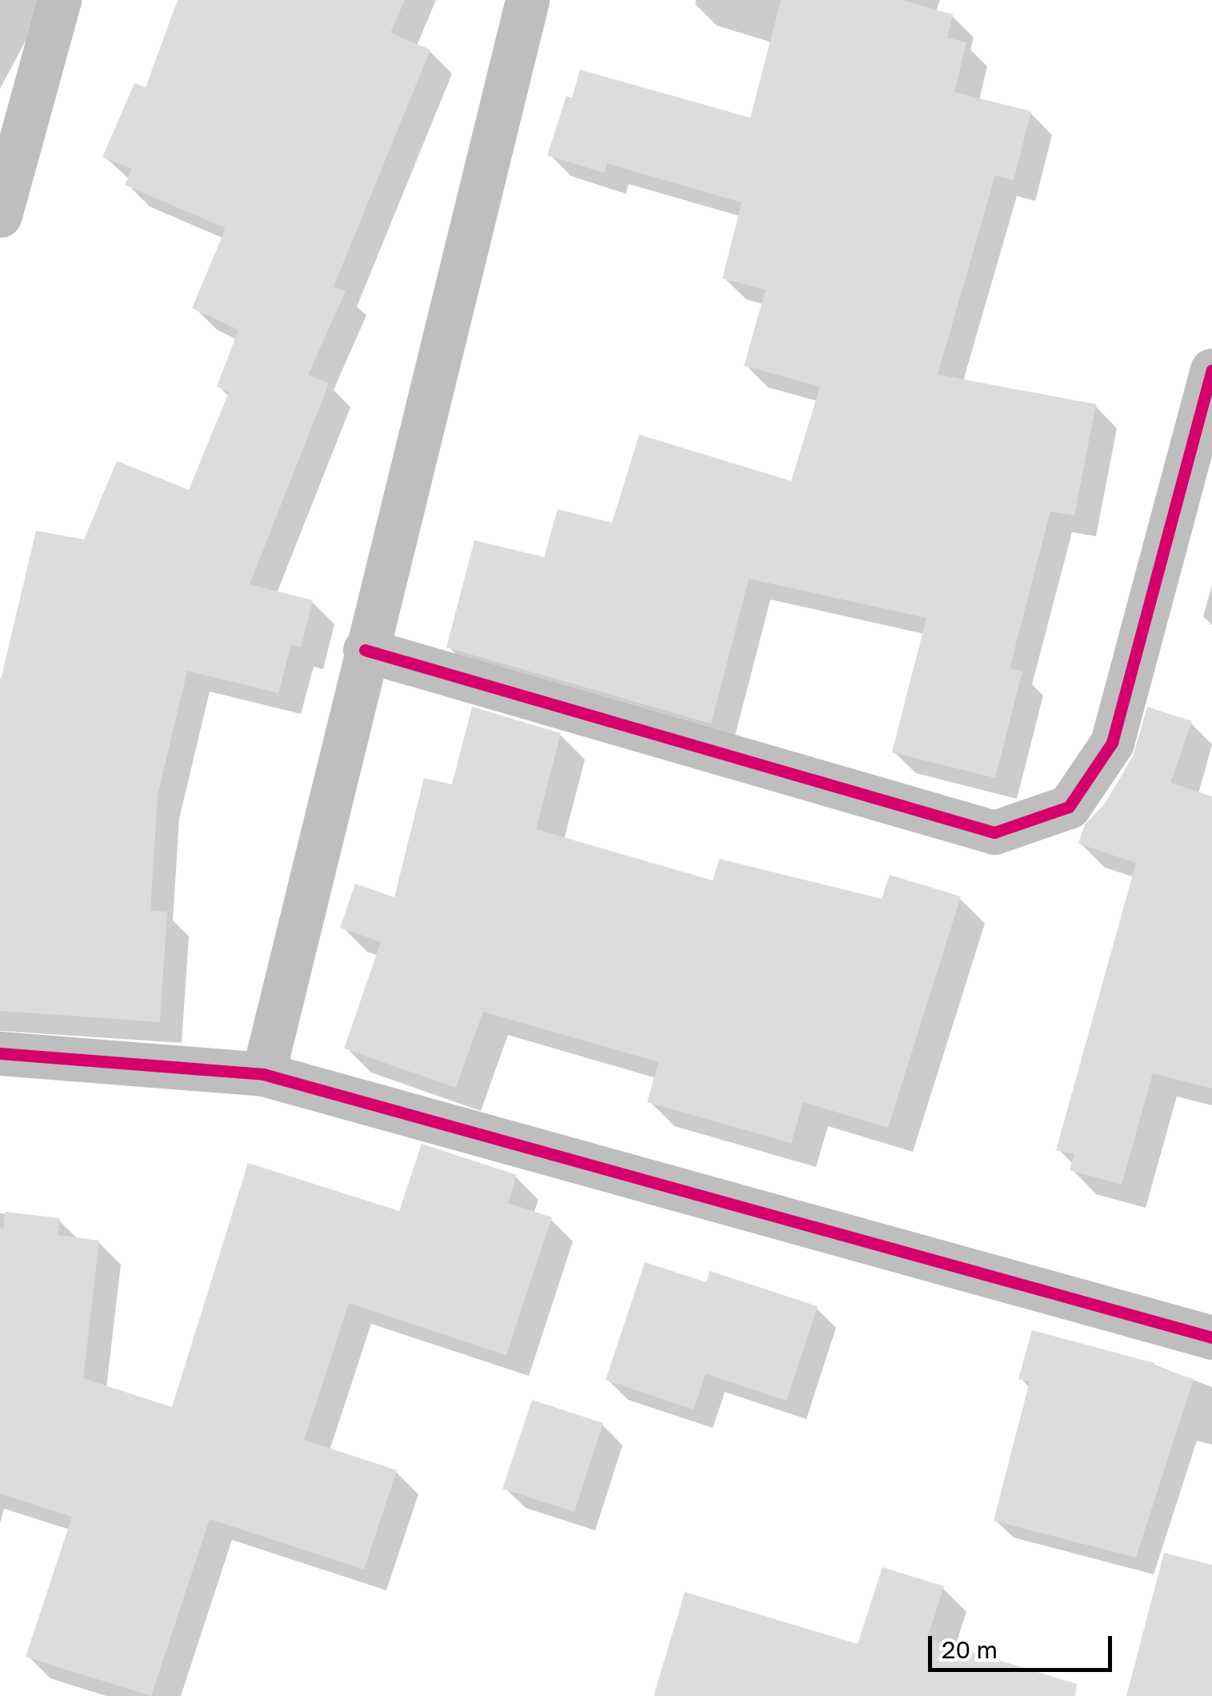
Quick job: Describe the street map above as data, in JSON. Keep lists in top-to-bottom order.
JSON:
{
  "scale_bar": "20 m"
}
